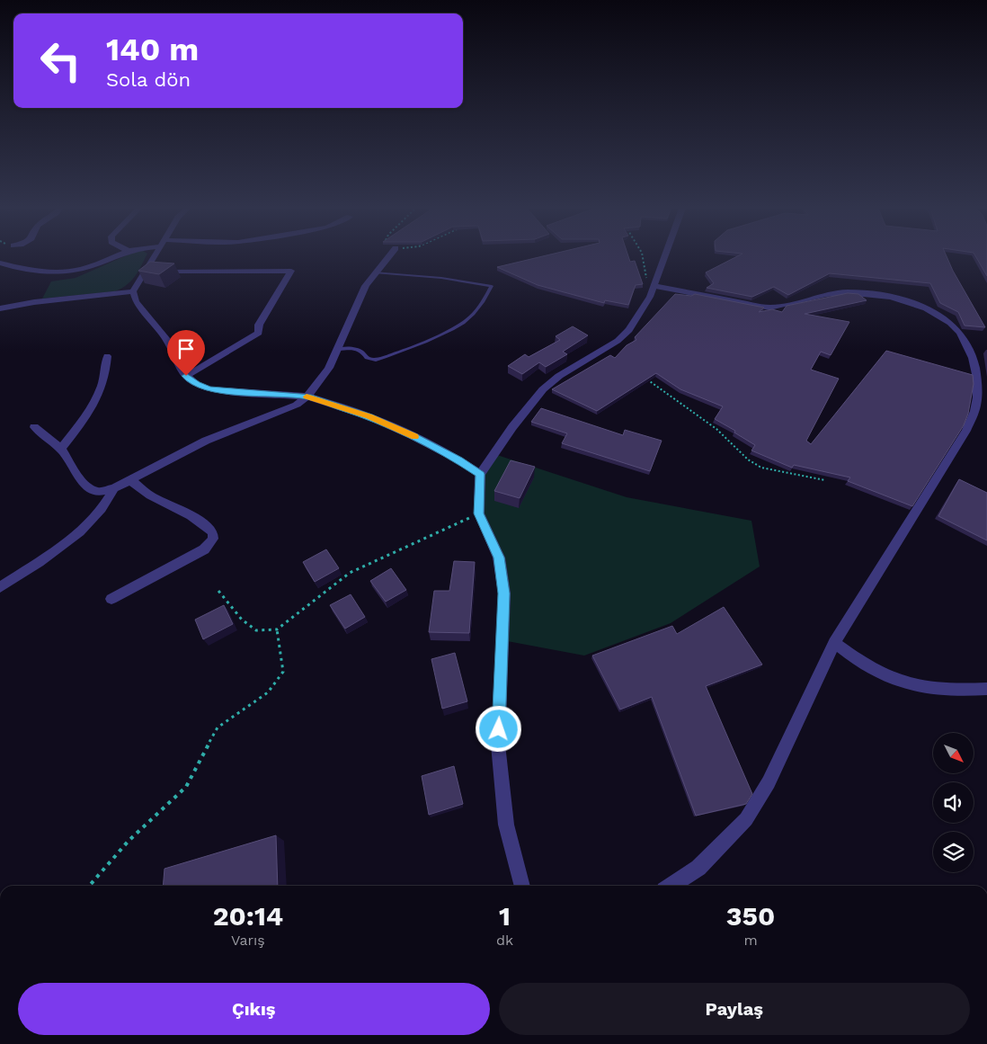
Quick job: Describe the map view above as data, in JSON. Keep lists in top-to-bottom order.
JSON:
{
  "north": "bottom right",
  "page": {
    "turn": ["140 m", "Sola dön"],
    "eta": [
      "20:14",
      "Varış",
      "1",
      "dk",
      "350",
      "m"
    ],
    "buttons": ["Çıkış", "Paylaş"]
  }
}
